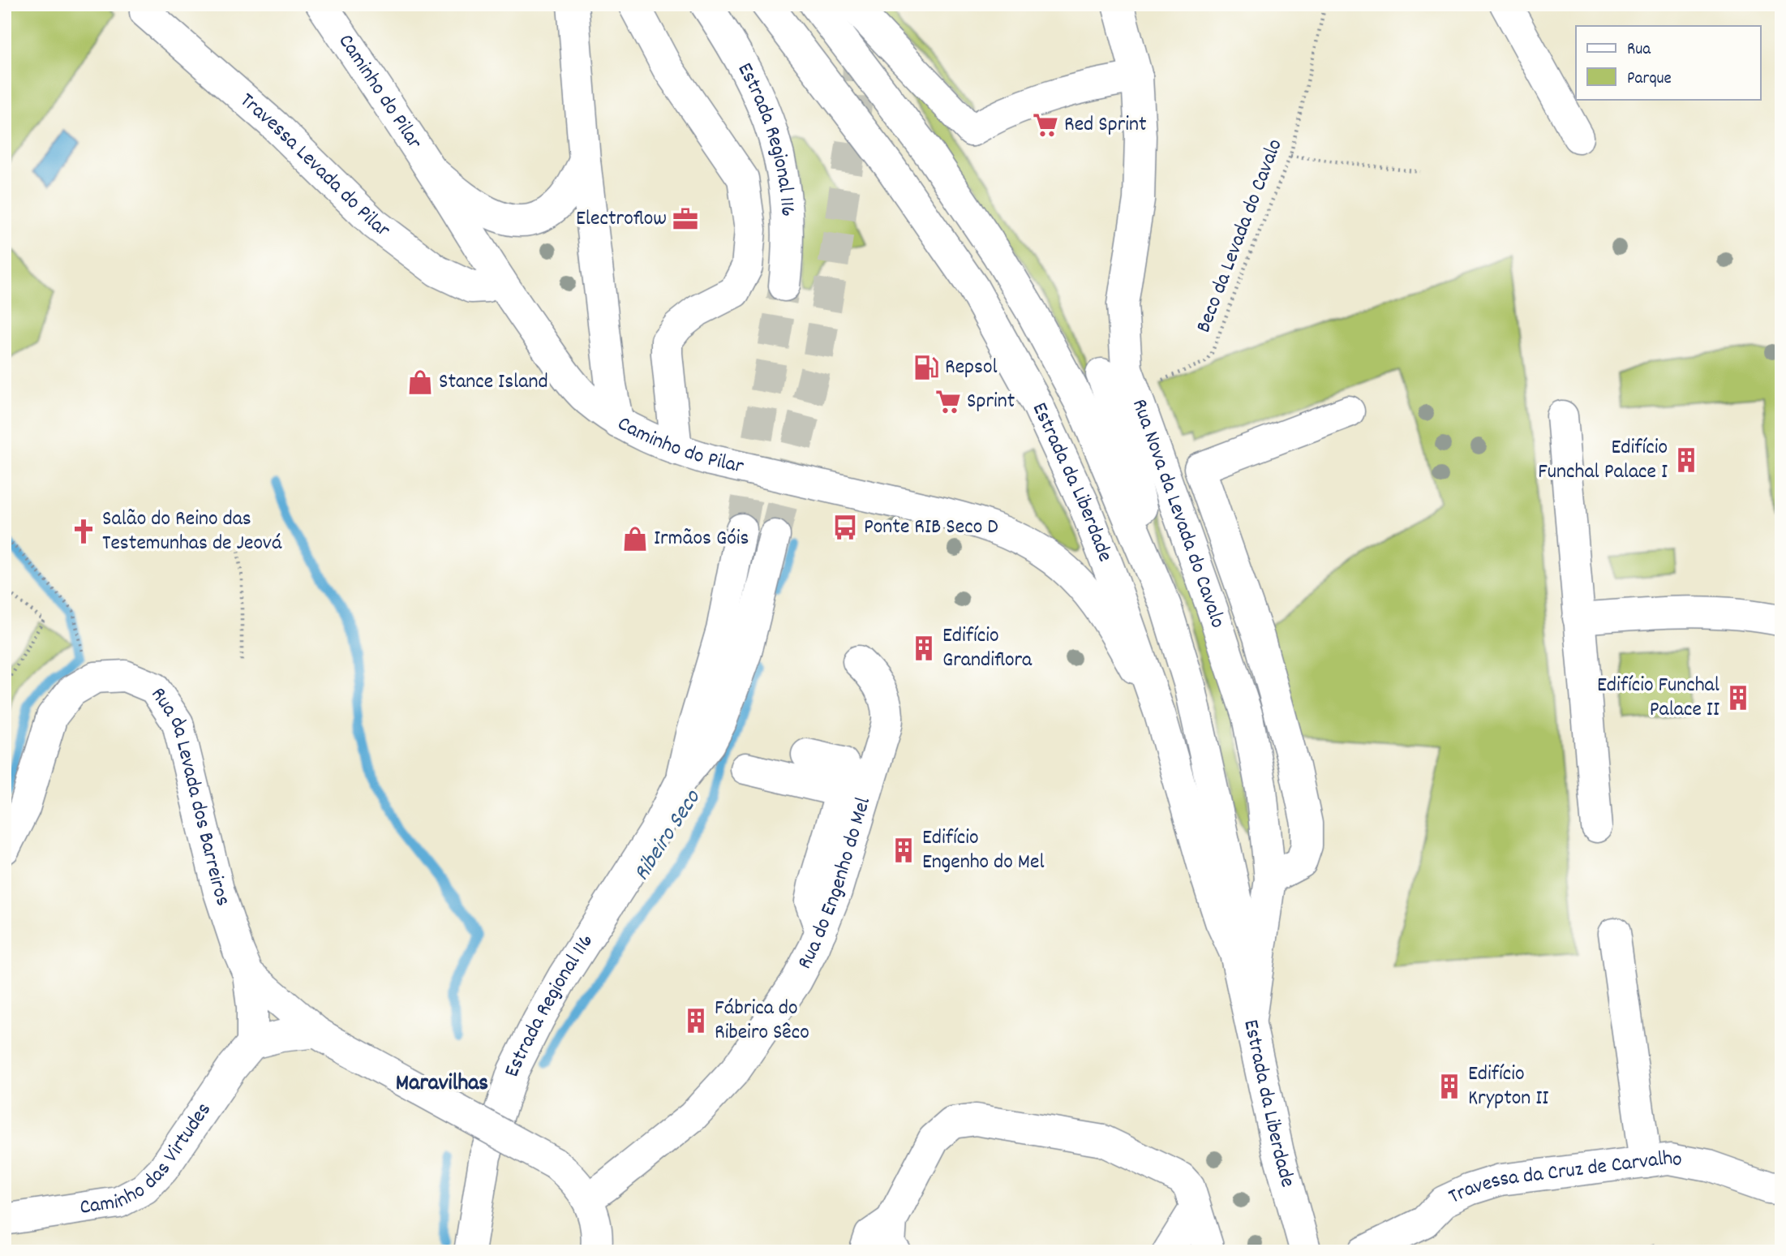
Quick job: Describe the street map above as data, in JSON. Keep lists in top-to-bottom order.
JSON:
{
  "streets": {
    "street": [
      "Caminho do Pilar",
      "Estrada Regional 116",
      "Travessa Levada do Pilar",
      "Estrada da Liberdade",
      "Rua Nova da Levada do Cavalo",
      "Rua da Levada dos Barreiros",
      "Rua do Engenho do Mel",
      "Caminho das Virtudes",
      "Travessa da Cruz de Carvalho"
    ],
    "path": ["Beco da Levada do Cavalo"]
  },
  "crossings": [
    ["Caminho do Pilar", "Travessa Levada do Pilar"],
    ["Caminho do Pilar", "Estrada da Liberdade"],
    ["Estrada da Liberdade", "Rua Nova da Levada do Cavalo"],
    ["Rua da Levada dos Barreiros", "Rua do Engenho do Mel"]
  ],
  "districts": ["Maravilhas"],
  "water": ["Ribeiro Seco"],
  "places": {
    "supermarket": ["Red Sprint", "Sprint"],
    "office": ["Electroflow"],
    "fuel station": ["Repsol"],
    "shop": ["Stance Island", "Irmãos Góis"],
    "building": [
      "Edifício Funchal Palace I",
      "Edifício Grandiflora",
      "Edifício Funchal Palace II",
      "Edifício Engenho do Mel",
      "Fábrica do Ribeiro Sêco",
      "Edifício Krypton II"
    ],
    "bus stop": ["Ponte RIB Seco D"],
    "church": ["Salão do Reino das Testemunhas de Jeová"]
  },
  "legend": ["Rua", "Parque"]
}
